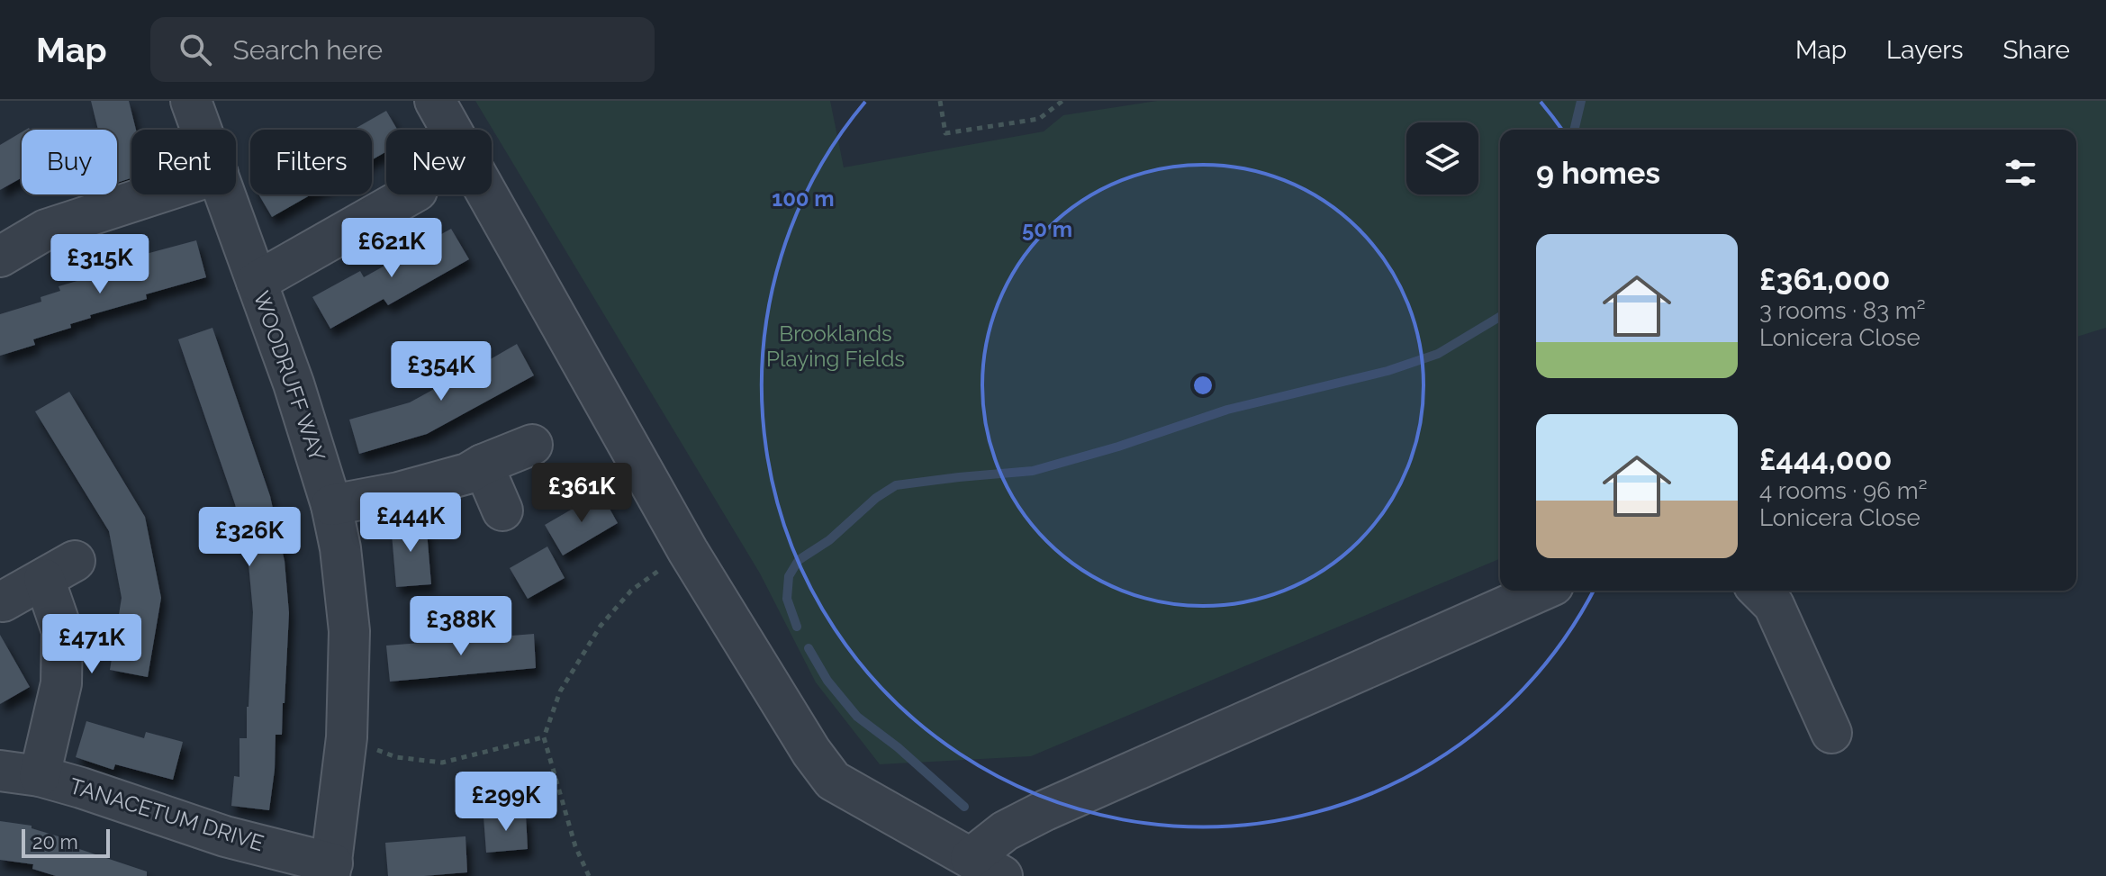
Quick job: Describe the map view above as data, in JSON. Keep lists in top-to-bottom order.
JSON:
{
  "streets": {
    "street": ["WOODRUFF WAY", "TANACETUM DRIVE"]
  },
  "crossings": [
    ["WOODRUFF WAY", "TANACETUM DRIVE"]
  ],
  "parks": ["Brooklands Playing Fields"],
  "scale_bar": "20 m",
  "page": {
    "header": "Map",
    "search": "Search here",
    "nav": ["Map", "Layers", "Share"],
    "chip": [
      "Buy",
      "Rent",
      "Filters",
      "New"
    ],
    "heading": "9 homes",
    "list": [
      {
        "name": "£361,000",
        "note": "3 rooms · 83 m² · Lonicera Close"
      },
      {
        "name": "£444,000",
        "note": "4 rooms · 96 m² · Lonicera Close"
      }
    ],
    "price": [
      "£621K",
      "£315K",
      "£354K",
      "£361K",
      "£444K",
      "£326K",
      "£388K",
      "£471K",
      "£299K"
    ],
    "scale": "20 m"
  },
  "rings": ["100 m", "50 m"]
}
